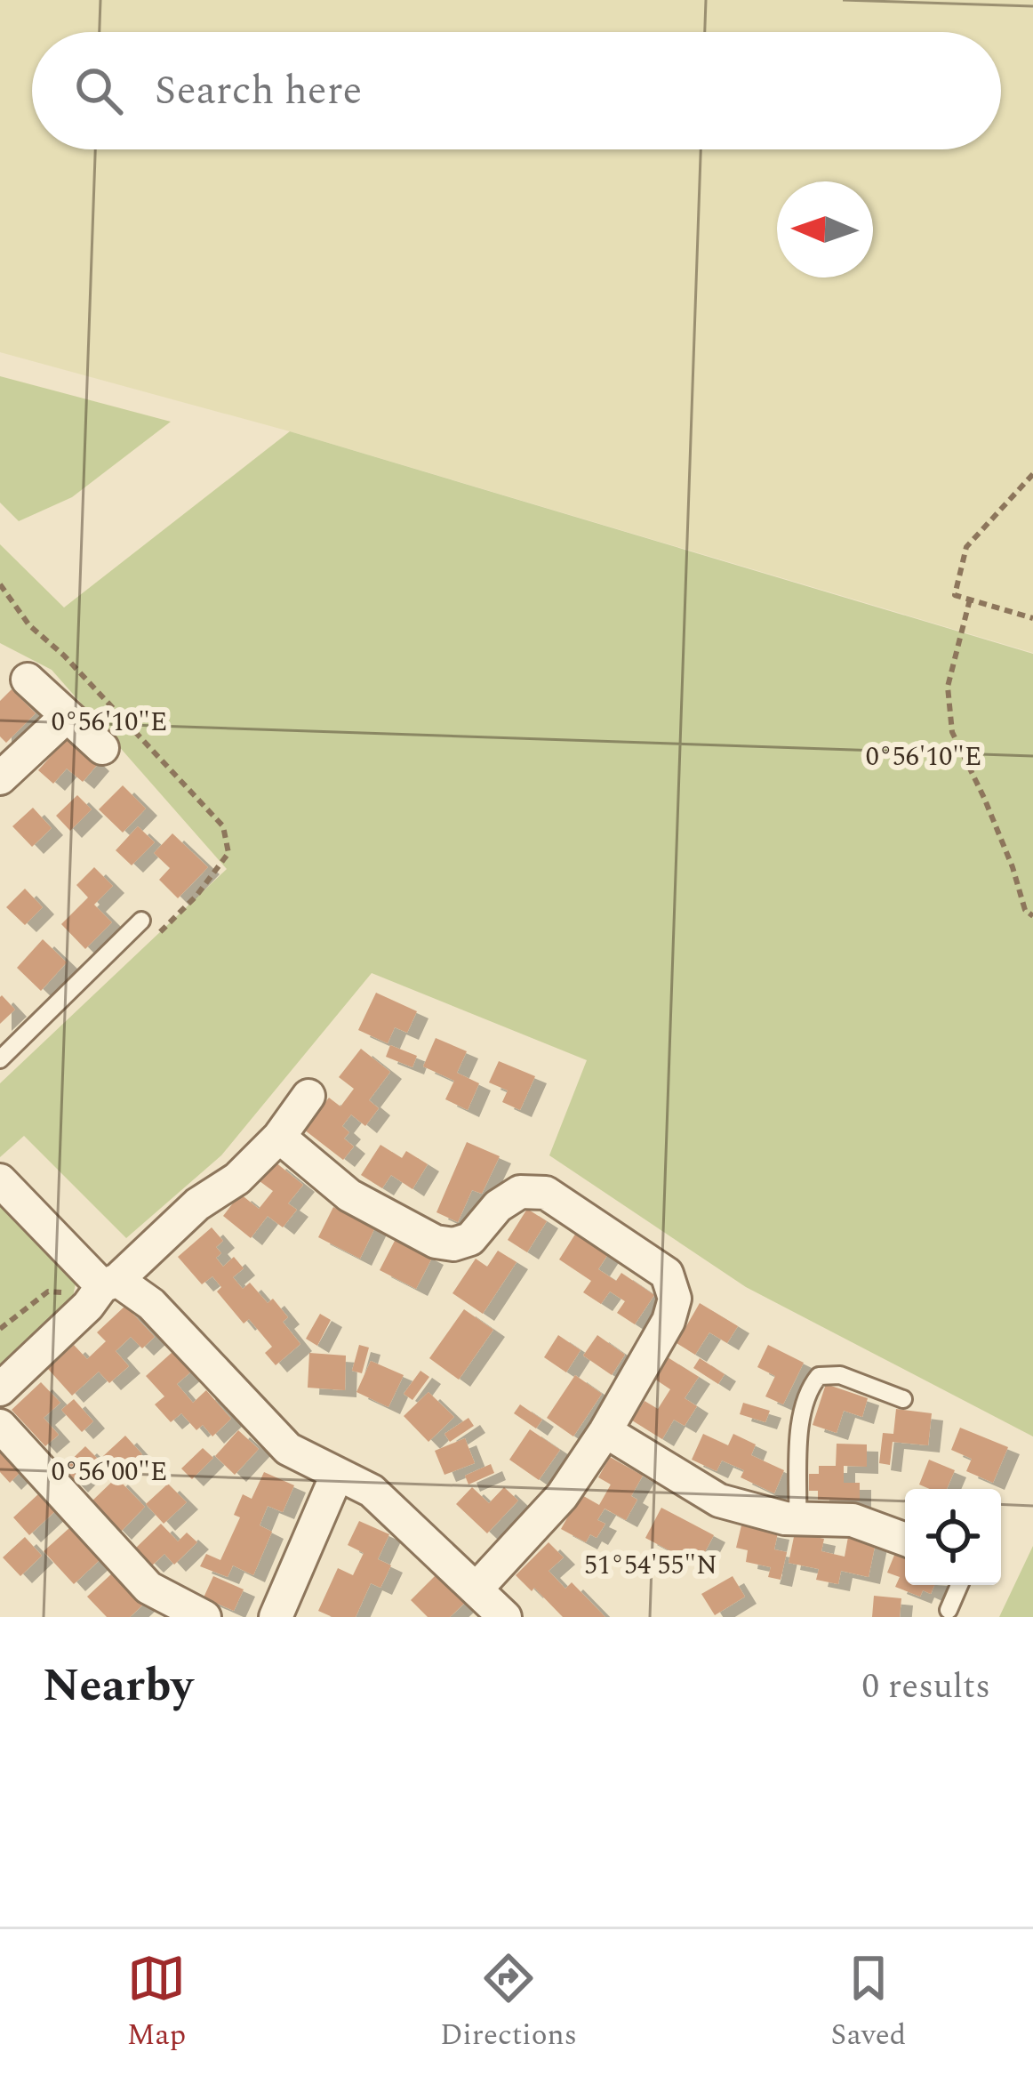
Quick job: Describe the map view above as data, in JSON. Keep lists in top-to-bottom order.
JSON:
{
  "north": "left",
  "page": {
    "search": "Search here",
    "heading": ["Nearby", "0 results"],
    "nav": ["Map", "Directions", "Saved"]
  },
  "coordinates": ["0°56'10\"E", "0°56'00\"E", "51°54'55\"N"]
}
